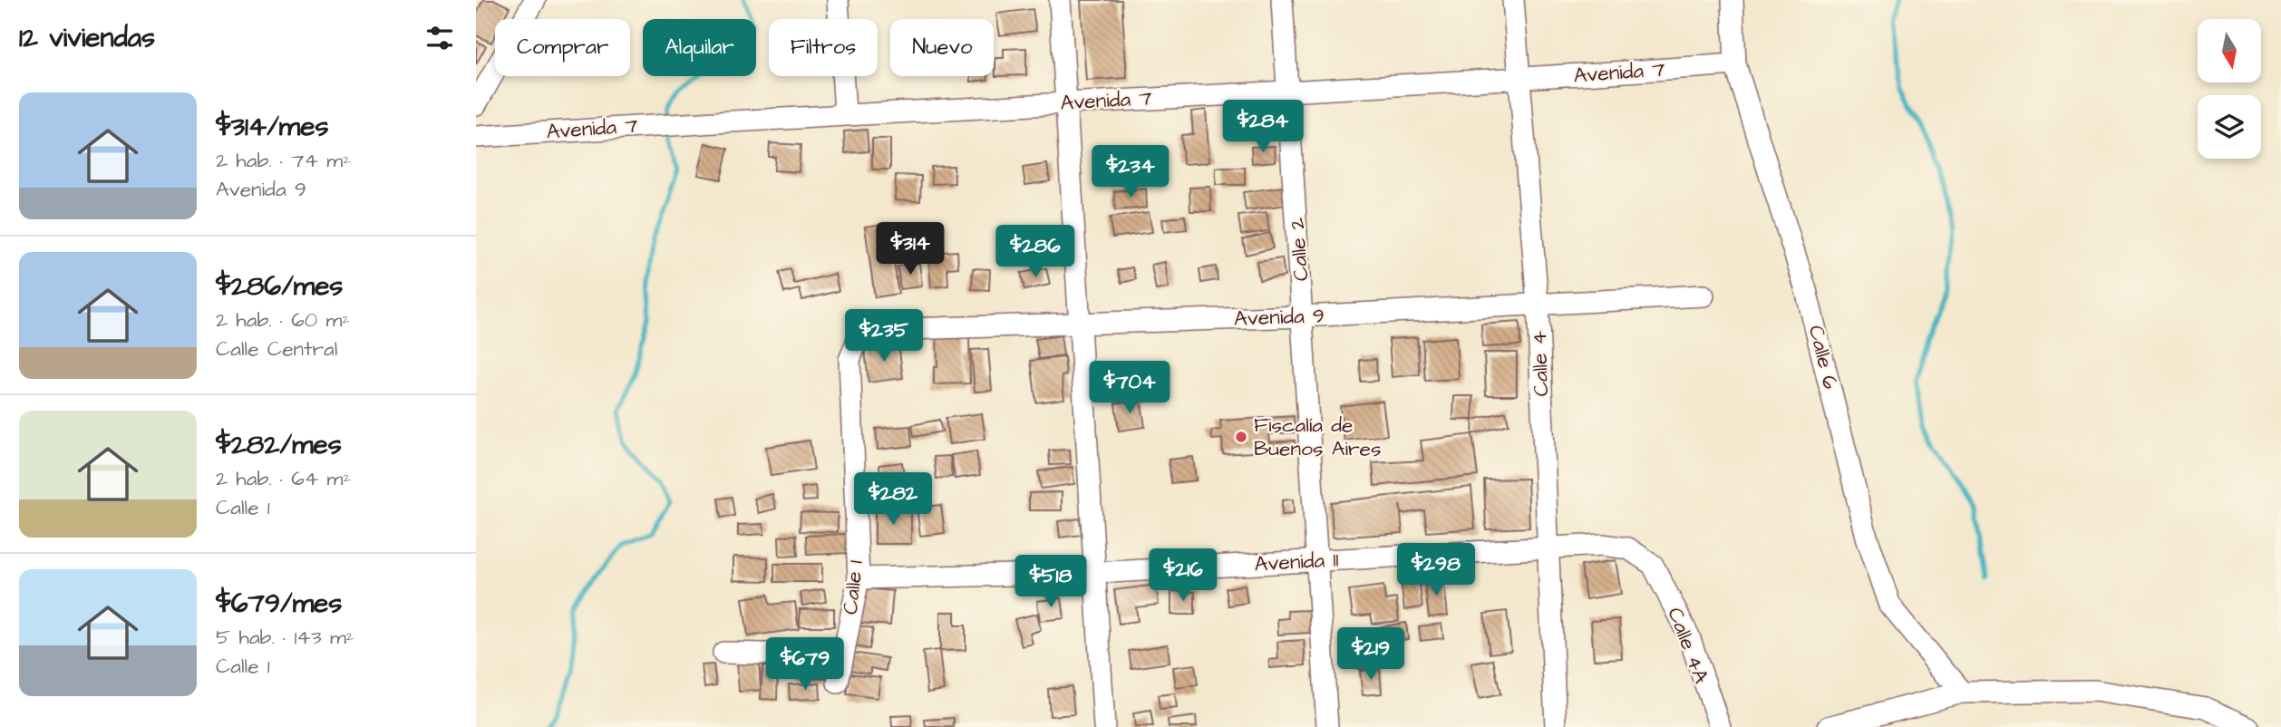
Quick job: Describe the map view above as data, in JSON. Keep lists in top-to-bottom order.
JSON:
{
  "streets": {
    "street": [
      "Avenida 7",
      "Calle 2",
      "Avenida 9",
      "Calle 6",
      "Calle 4",
      "Avenida 11",
      "Calle 1",
      "Calle 4A"
    ]
  },
  "crossings": [
    ["Avenida 7", "Calle 2"],
    ["Avenida 7", "Calle 6"],
    ["Avenida 7", "Calle 4"],
    ["Calle 2", "Avenida 9"],
    ["Calle 2", "Avenida 11"],
    ["Avenida 9", "Calle 4"],
    ["Avenida 9", "Calle 1"],
    ["Calle 4", "Avenida 11"],
    ["Avenida 11", "Calle 1"],
    ["Avenida 11", "Calle 4A"]
  ],
  "places": ["Fiscalía de Buenos Aires"],
  "north": "bottom",
  "page": {
    "heading": "12 viviendas",
    "chip": [
      "Comprar",
      "Alquilar",
      "Filtros",
      "Nuevo"
    ],
    "list": [
      {
        "name": "$314/mes",
        "note": "2 hab. · 74 m² · Avenida 9"
      },
      {
        "name": "$286/mes",
        "note": "2 hab. · 60 m² · Calle Central"
      },
      {
        "name": "$282/mes",
        "note": "2 hab. · 64 m² · Calle 1"
      },
      {
        "name": "$679/mes",
        "note": "5 hab. · 143 m² · Calle 1"
      }
    ],
    "price": [
      "$284",
      "$234",
      "$314",
      "$286",
      "$235",
      "$704",
      "$282",
      "$298",
      "$216",
      "$518",
      "$219",
      "$679"
    ]
  }
}
